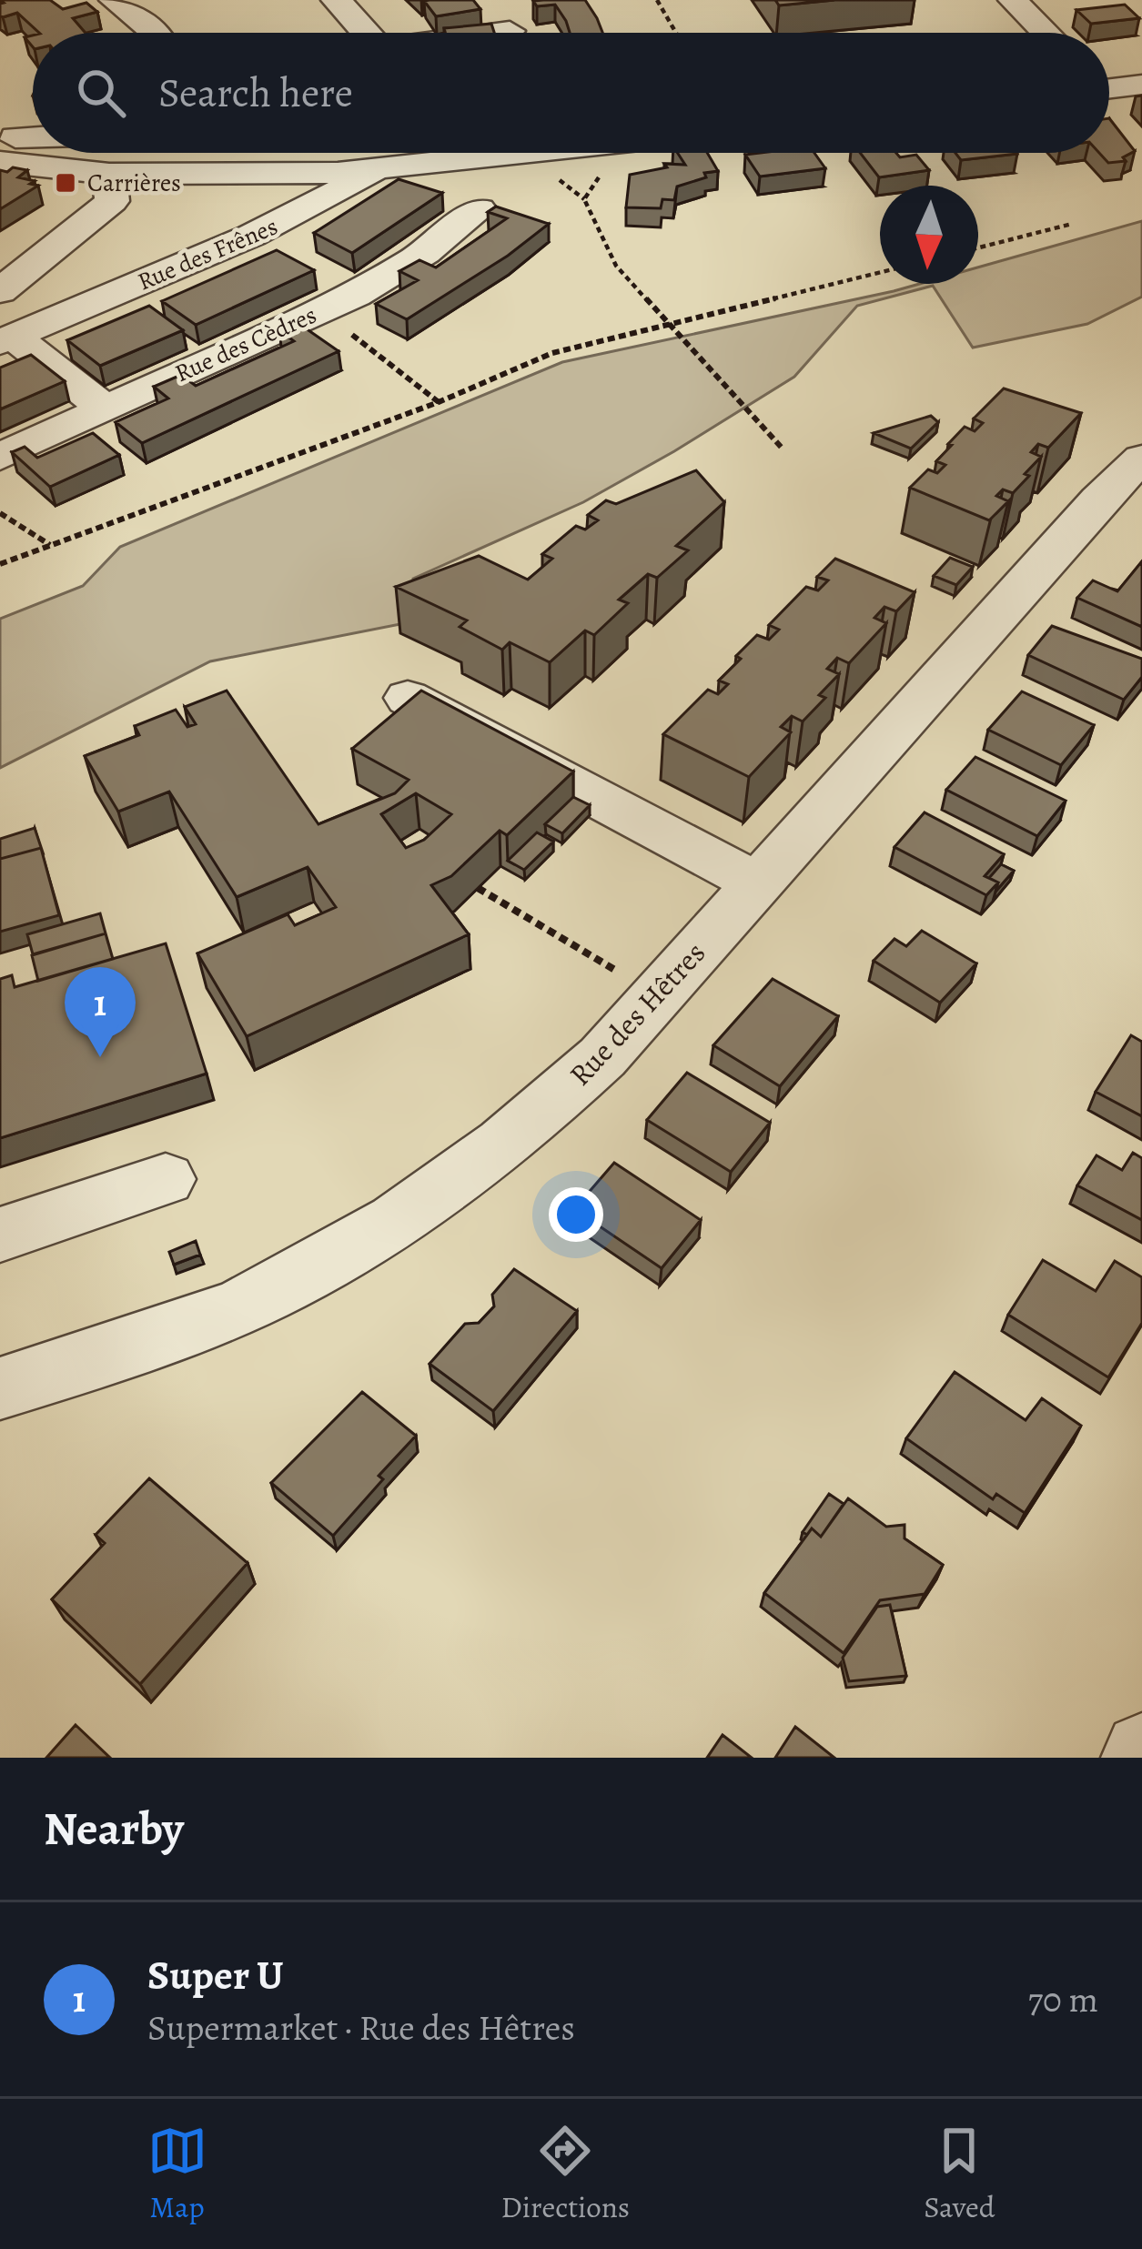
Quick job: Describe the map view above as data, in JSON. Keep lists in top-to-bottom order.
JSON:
{
  "streets": {
    "street": ["Rue des Frênes", "Rue des Cèdres", "Rue des Hêtres"]
  },
  "places": {
    "transit": ["Carrières"]
  },
  "north": "bottom",
  "page": {
    "search": "Search here",
    "pins": "1",
    "heading": "Nearby",
    "list": [
      {
        "mark": "1",
        "name": "Super U",
        "note": "Supermarket · Rue des Hêtres",
        "value": "70 m"
      }
    ],
    "nav": ["Map", "Directions", "Saved"]
  }
}
